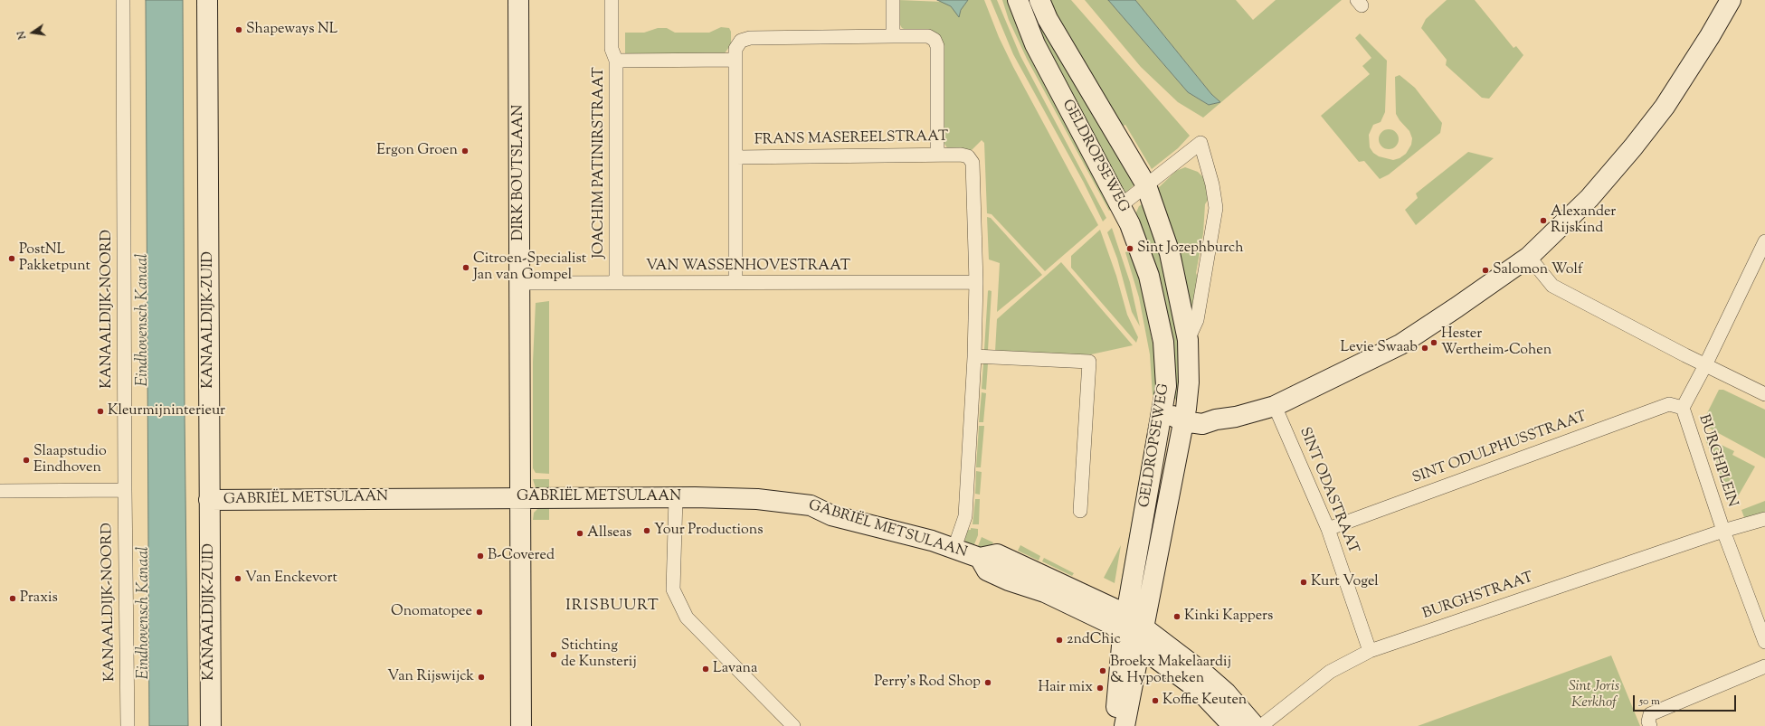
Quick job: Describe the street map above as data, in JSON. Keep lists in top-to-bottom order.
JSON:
{
  "streets": {
    "street": [
      "FRANS MASEREELSTRAAT",
      "GELDROPSEWEG",
      "JOACHIM PATINIRSTRAAT",
      "DIRK BOUTSLAAN",
      "VAN WASSENHOVESTRAAT",
      "KANAALDIJK-NOORD",
      "KANAALDIJK-ZUID",
      "SINT ODULPHUSSTRAAT",
      "BURGHPLEIN",
      "SINT ODASTRAAT",
      "GABRIËL METSULAAN",
      "BURGHSTRAAT"
    ]
  },
  "crossings": [
    ["FRANS MASEREELSTRAAT", "VAN WASSENHOVESTRAAT"],
    ["GELDROPSEWEG", "GABRIËL METSULAAN"],
    ["JOACHIM PATINIRSTRAAT", "VAN WASSENHOVESTRAAT"],
    ["DIRK BOUTSLAAN", "VAN WASSENHOVESTRAAT"],
    ["DIRK BOUTSLAAN", "GABRIËL METSULAAN"],
    ["KANAALDIJK-ZUID", "GABRIËL METSULAAN"],
    ["SINT ODULPHUSSTRAAT", "BURGHPLEIN"],
    ["SINT ODULPHUSSTRAAT", "SINT ODASTRAAT"],
    ["BURGHPLEIN", "BURGHSTRAAT"],
    ["SINT ODASTRAAT", "BURGHSTRAAT"]
  ],
  "districts": ["IRISBUURT"],
  "water": ["Eindhovensch Kanaal"],
  "parks": ["Sint Joris Kerkhof"],
  "places": [
    "Shapeways NL",
    "Ergon Groen",
    "Alexander Rijskind",
    "Sint Jozephburch",
    "PostNL Pakketpunt",
    "Citroen-Specialist Jan van Gompel",
    "Salomon Wolf",
    "Hester Wertheim-Cohen",
    "Levie Swaab",
    "Kleurmijninterieur",
    "Slaapstudio Eindhoven",
    "Your Productions",
    "Allseas",
    "B-Covered",
    "Van Enckevort",
    "Kurt Vogel",
    "Praxis",
    "Onomatopee",
    "Kinki Kappers",
    "2ndChic",
    "Stichting de Kunsterij",
    "Lavana",
    "Broekx Makelaardij & Hypotheken",
    "Van Rijswijck",
    "Perry's Rod Shop",
    "Hair mix",
    "Koffie Keuten"
  ],
  "scale_bar": "50 m",
  "north": "left"
}
